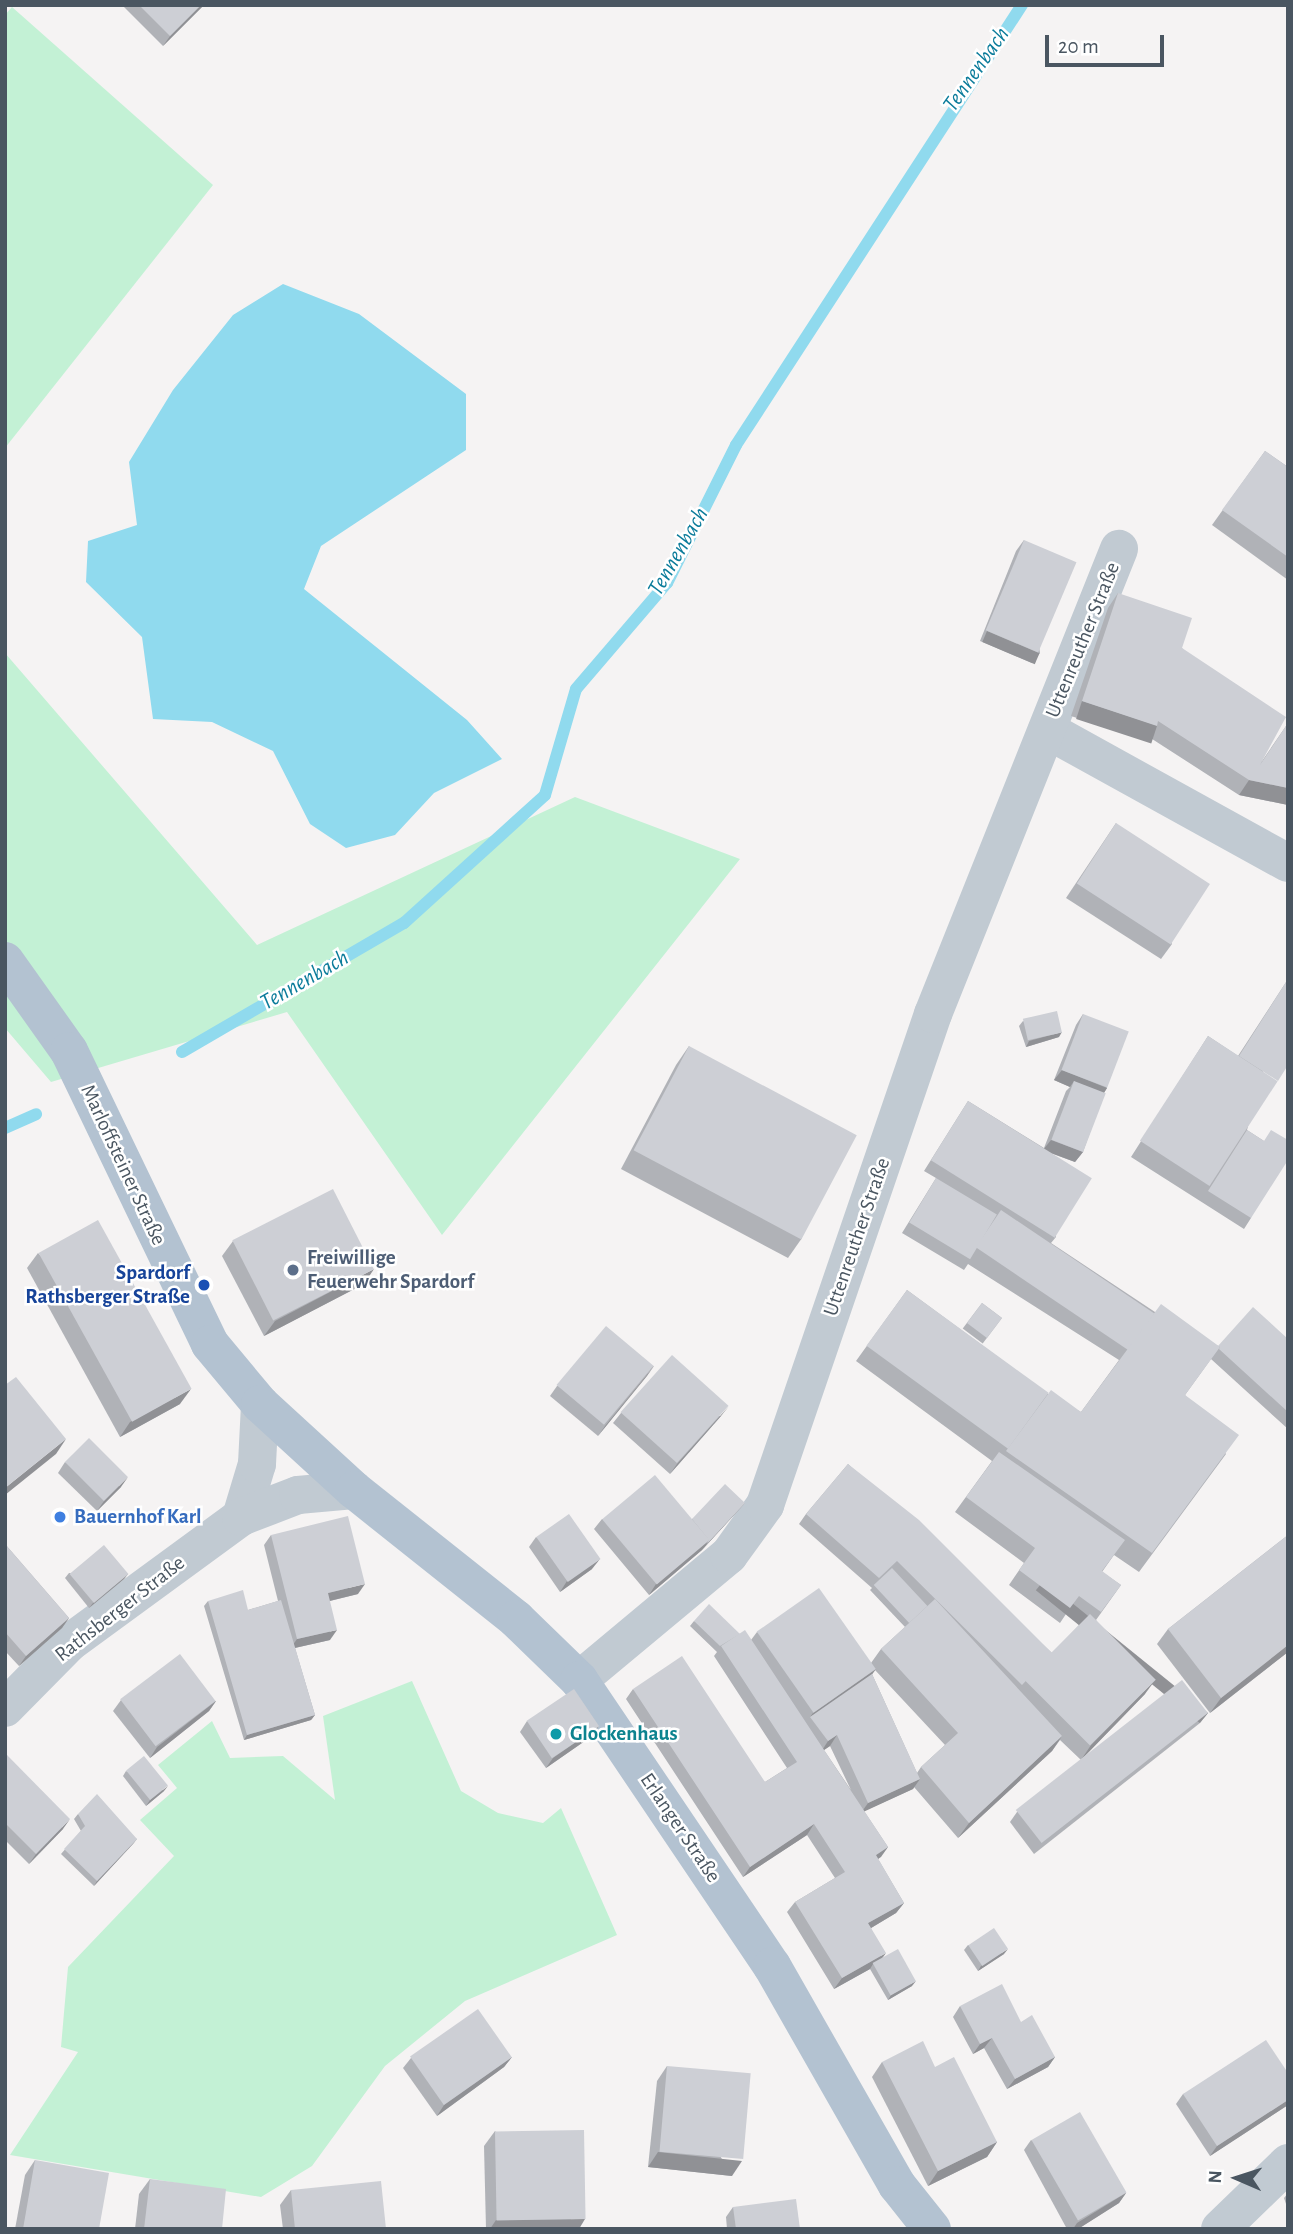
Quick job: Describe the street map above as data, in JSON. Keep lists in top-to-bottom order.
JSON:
{
  "streets": {
    "main road": ["Marloffsteiner Straße", "Erlanger Straße"],
    "street": ["Uttenreuther Straße", "Rathsberger Straße"]
  },
  "crossings": [
    ["Uttenreuther Straße", "Erlanger Straße"],
    ["Marloffsteiner Straße", "Rathsberger Straße"],
    ["Marloffsteiner Straße", "Erlanger Straße"],
    ["Rathsberger Straße", "Erlanger Straße"]
  ],
  "water": ["Tennenbach"],
  "places": [
    "Freiwillige Feuerwehr Spardorf",
    "Spardorf Rathsberger Straße",
    "Bauernhof Karl",
    "Glockenhaus"
  ],
  "scale_bar": "20 m",
  "north": "left"
}
